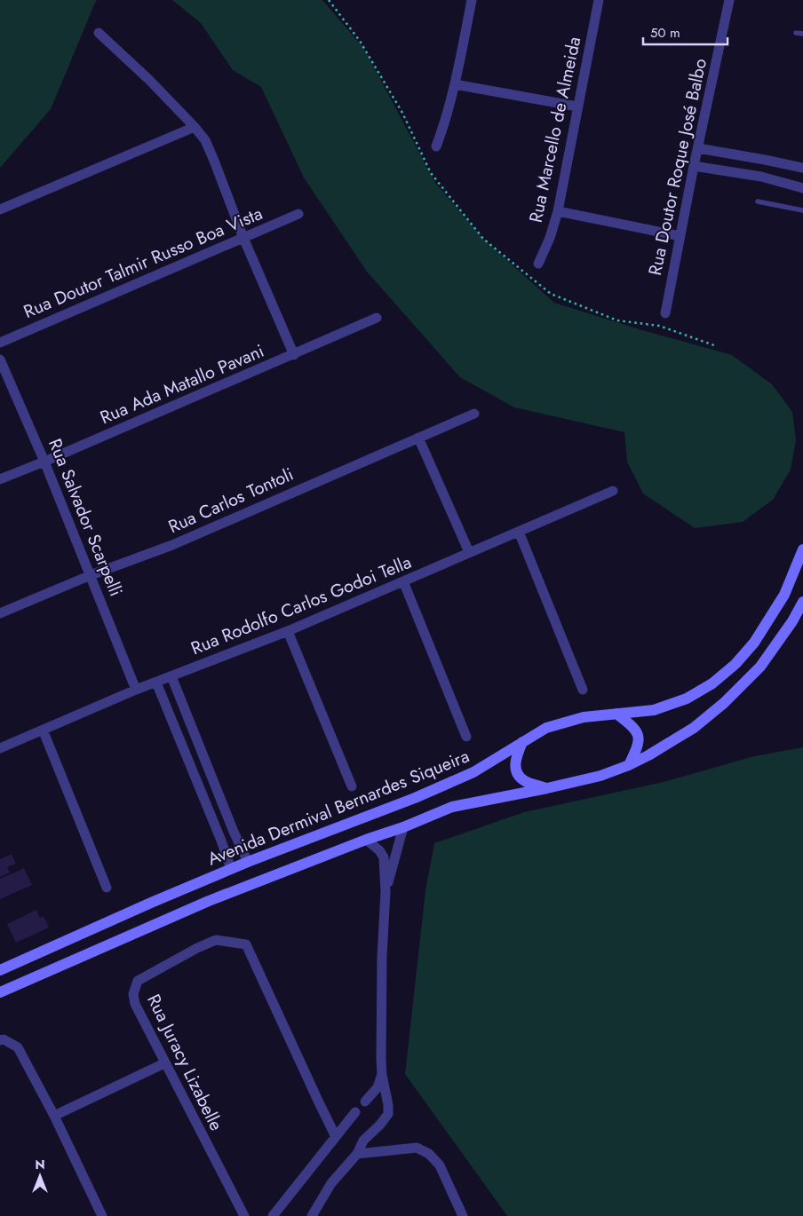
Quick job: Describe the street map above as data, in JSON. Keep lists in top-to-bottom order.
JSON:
{
  "streets": {
    "main road": ["Avenida Dermival Bernardes Siqueira"],
    "street": [
      "Rua Marcello de Almeida",
      "Rua Doutor Roque José Balbo",
      "Rua Doutor Talmir Russo Boa Vista",
      "Rua Ada Matallo Pavani",
      "Rua Carlos Tontoli",
      "Rua Salvador Scarpelli",
      "Rua Rodolfo Carlos Godoi Tella",
      "Rua Juracy Lizabelle"
    ]
  },
  "crossings": [
    ["Rua Ada Matallo Pavani", "Rua Salvador Scarpelli"],
    ["Rua Carlos Tontoli", "Rua Salvador Scarpelli"],
    ["Rua Salvador Scarpelli", "Rua Rodolfo Carlos Godoi Tella"]
  ],
  "scale_bar": "50 m",
  "north": "top"
}
